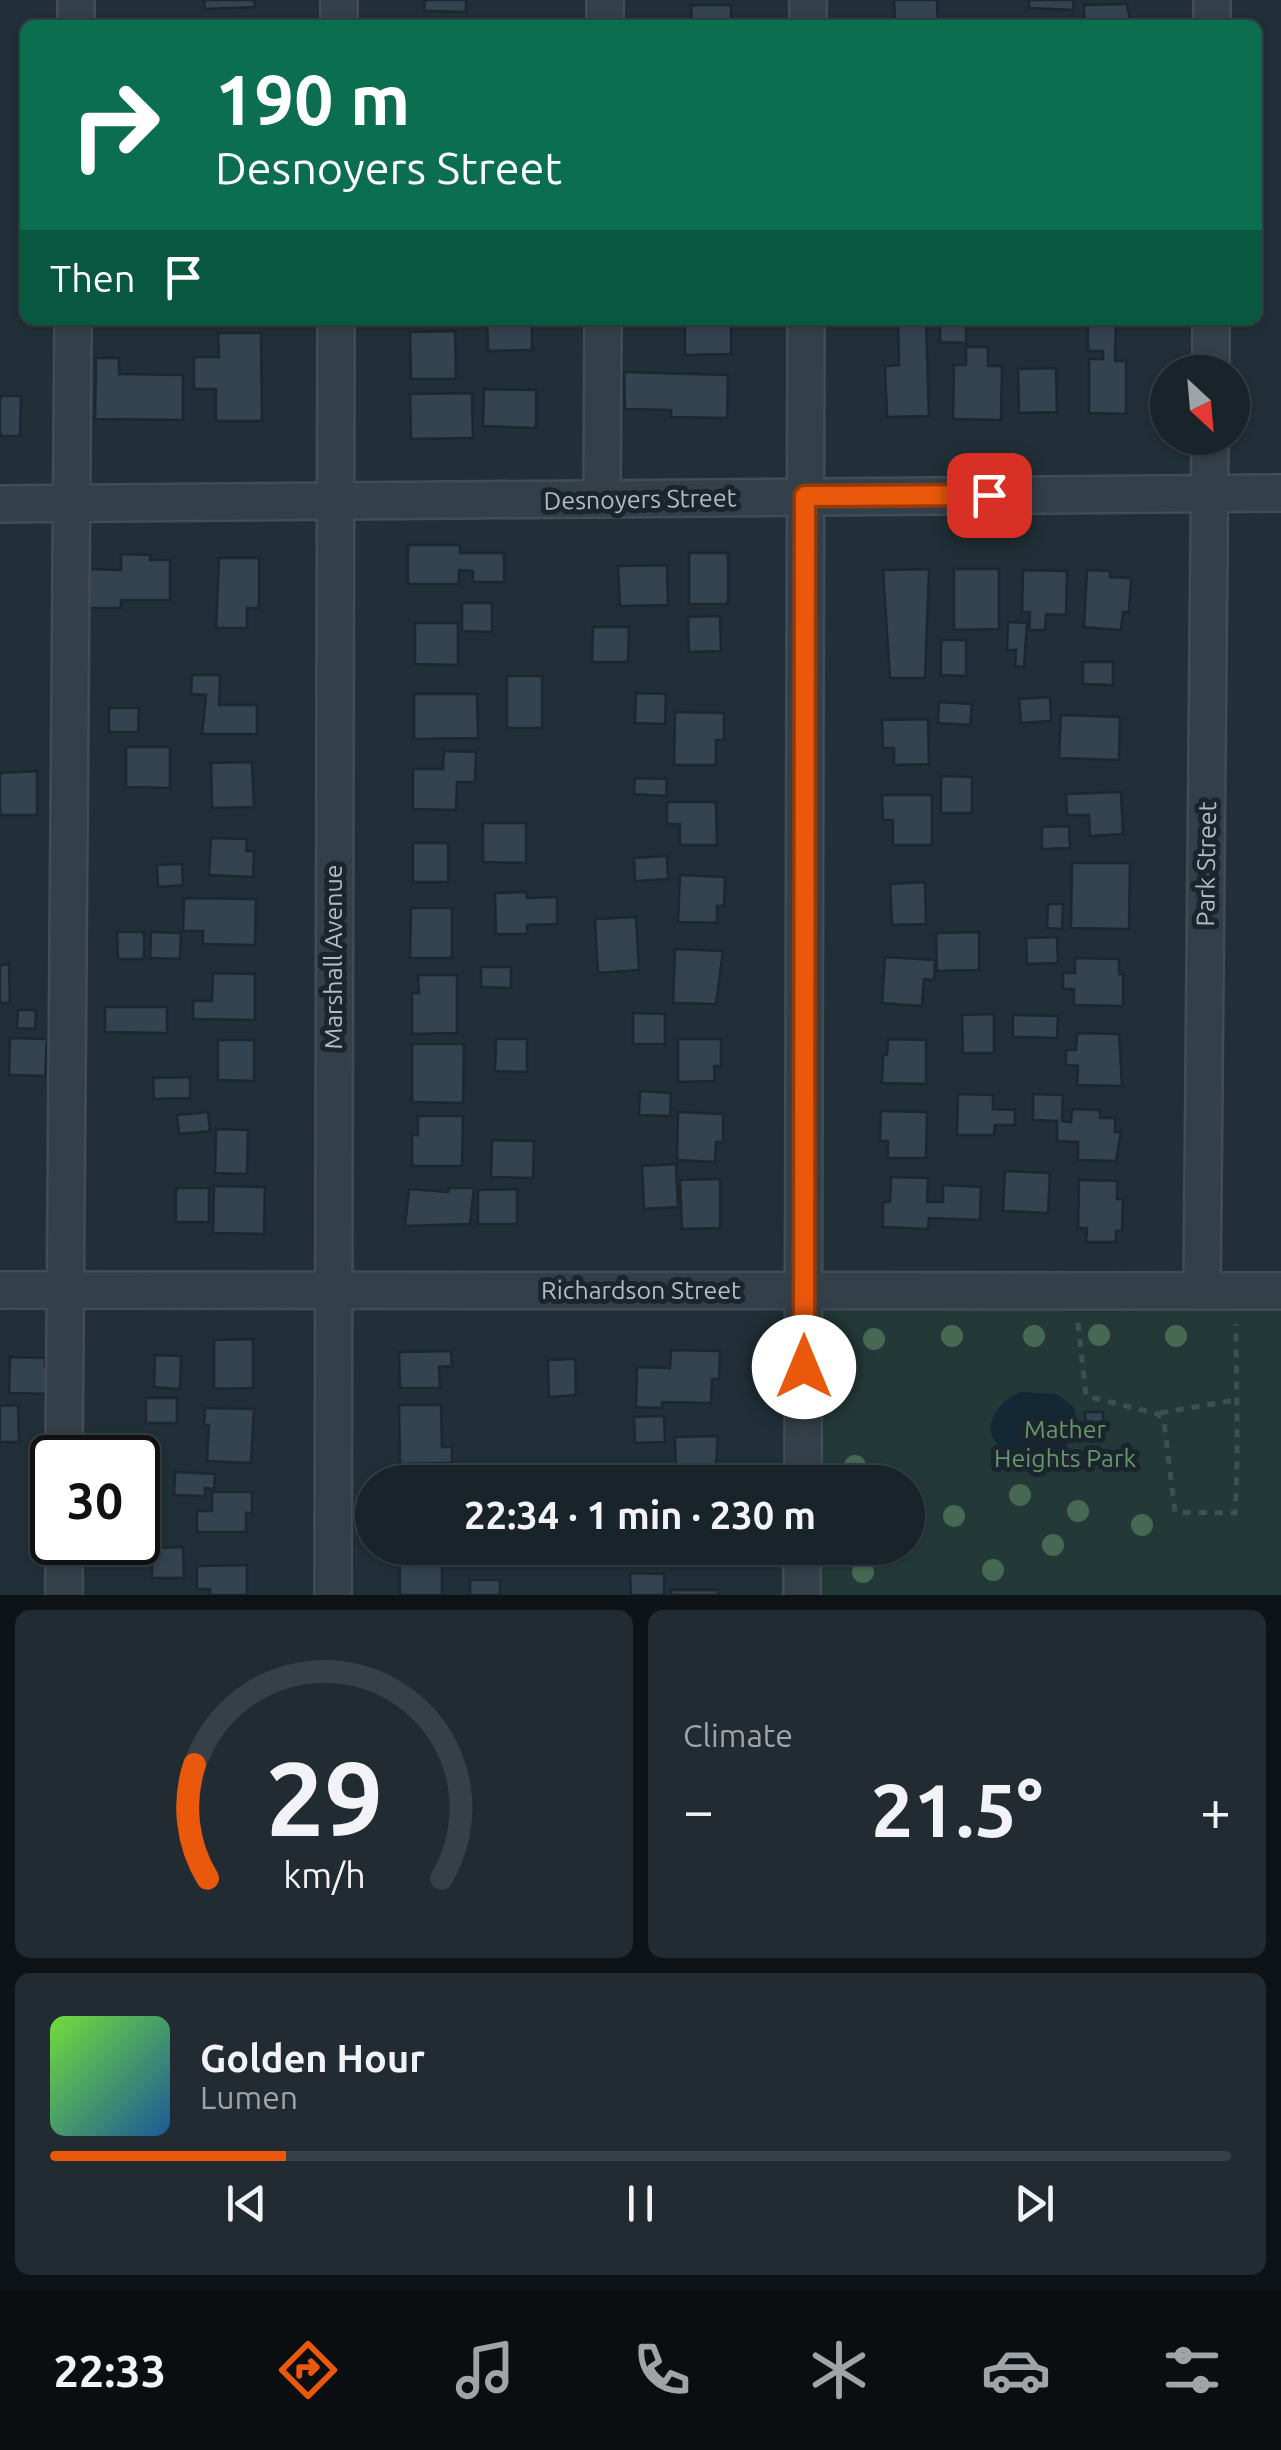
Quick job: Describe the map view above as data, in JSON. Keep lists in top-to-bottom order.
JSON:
{
  "streets": {
    "street": [
      "Desnoyers Street",
      "Park Street",
      "Marshall Avenue",
      "Richardson Street"
    ]
  },
  "crossings": [
    ["Desnoyers Street", "Park Street"],
    ["Desnoyers Street", "Marshall Avenue"],
    ["Park Street", "Richardson Street"],
    ["Marshall Avenue", "Richardson Street"]
  ],
  "parks": ["Mather Heights Park"],
  "north": "bottom right",
  "page": {
    "turn": ["190 m", "Desnoyers Street"],
    "then": "Then",
    "limit": "30",
    "trip": "22:34 · 1 min · 230 m",
    "tile": "Climate",
    "heat": ["−", "21.5°", "+"],
    "song": ["Golden Hour", "Lumen"],
    "tabs": "22:33",
    "gauge": ["29", "km/h"]
  }
}
